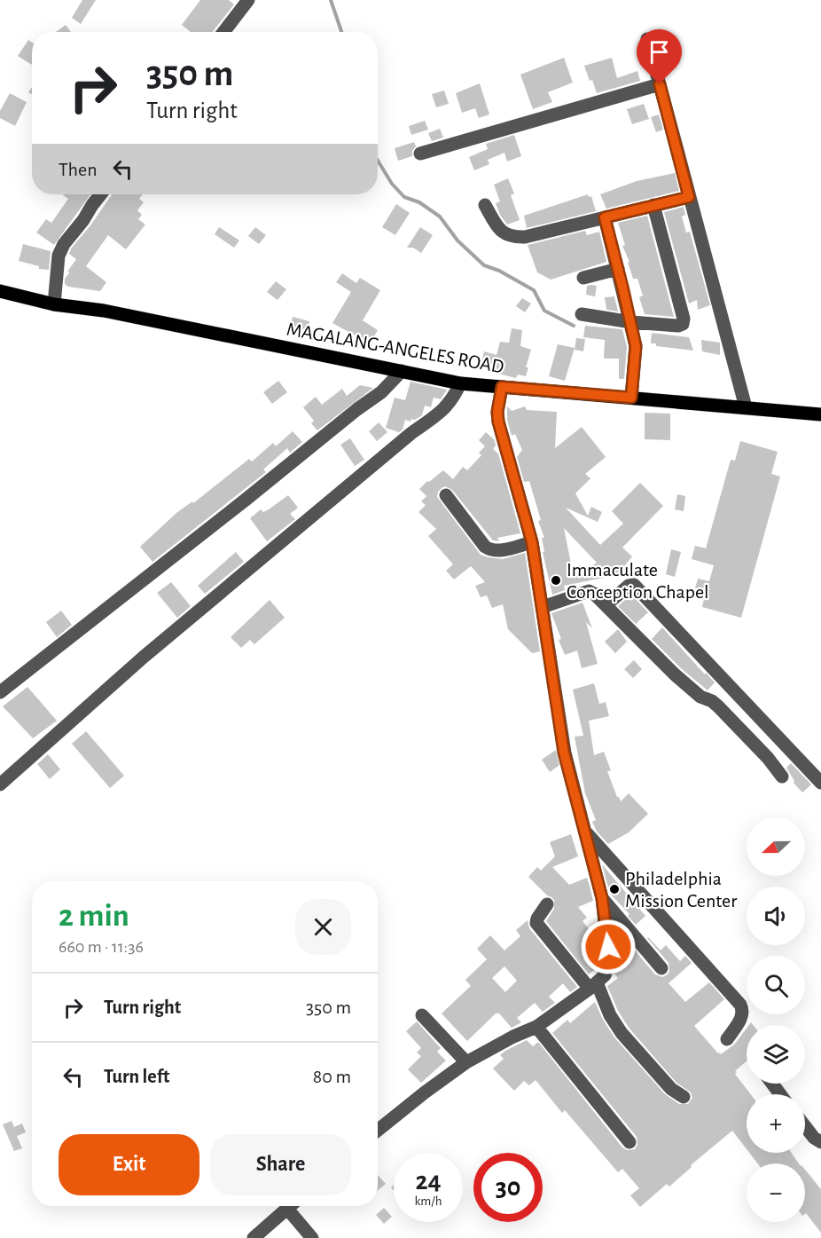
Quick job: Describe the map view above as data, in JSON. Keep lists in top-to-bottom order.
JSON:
{
  "streets": {
    "main road": ["MAGALANG-ANGELES ROAD"]
  },
  "places": ["Immaculate Conception Chapel", "Philadelphia Mission Center"],
  "north": "left",
  "page": {
    "turn": ["350 m", "Turn right"],
    "then": "Then",
    "map_buttons": ["+", "−"],
    "heading": ["2 min", "660 m · 11:36"],
    "list": [
      {
        "name": "Turn right",
        "value": "350 m"
      },
      {
        "name": "Turn left",
        "value": "80 m"
      }
    ],
    "buttons": ["Exit", "Share"],
    "speed": "24 km/h",
    "limit": "30"
  }
}
